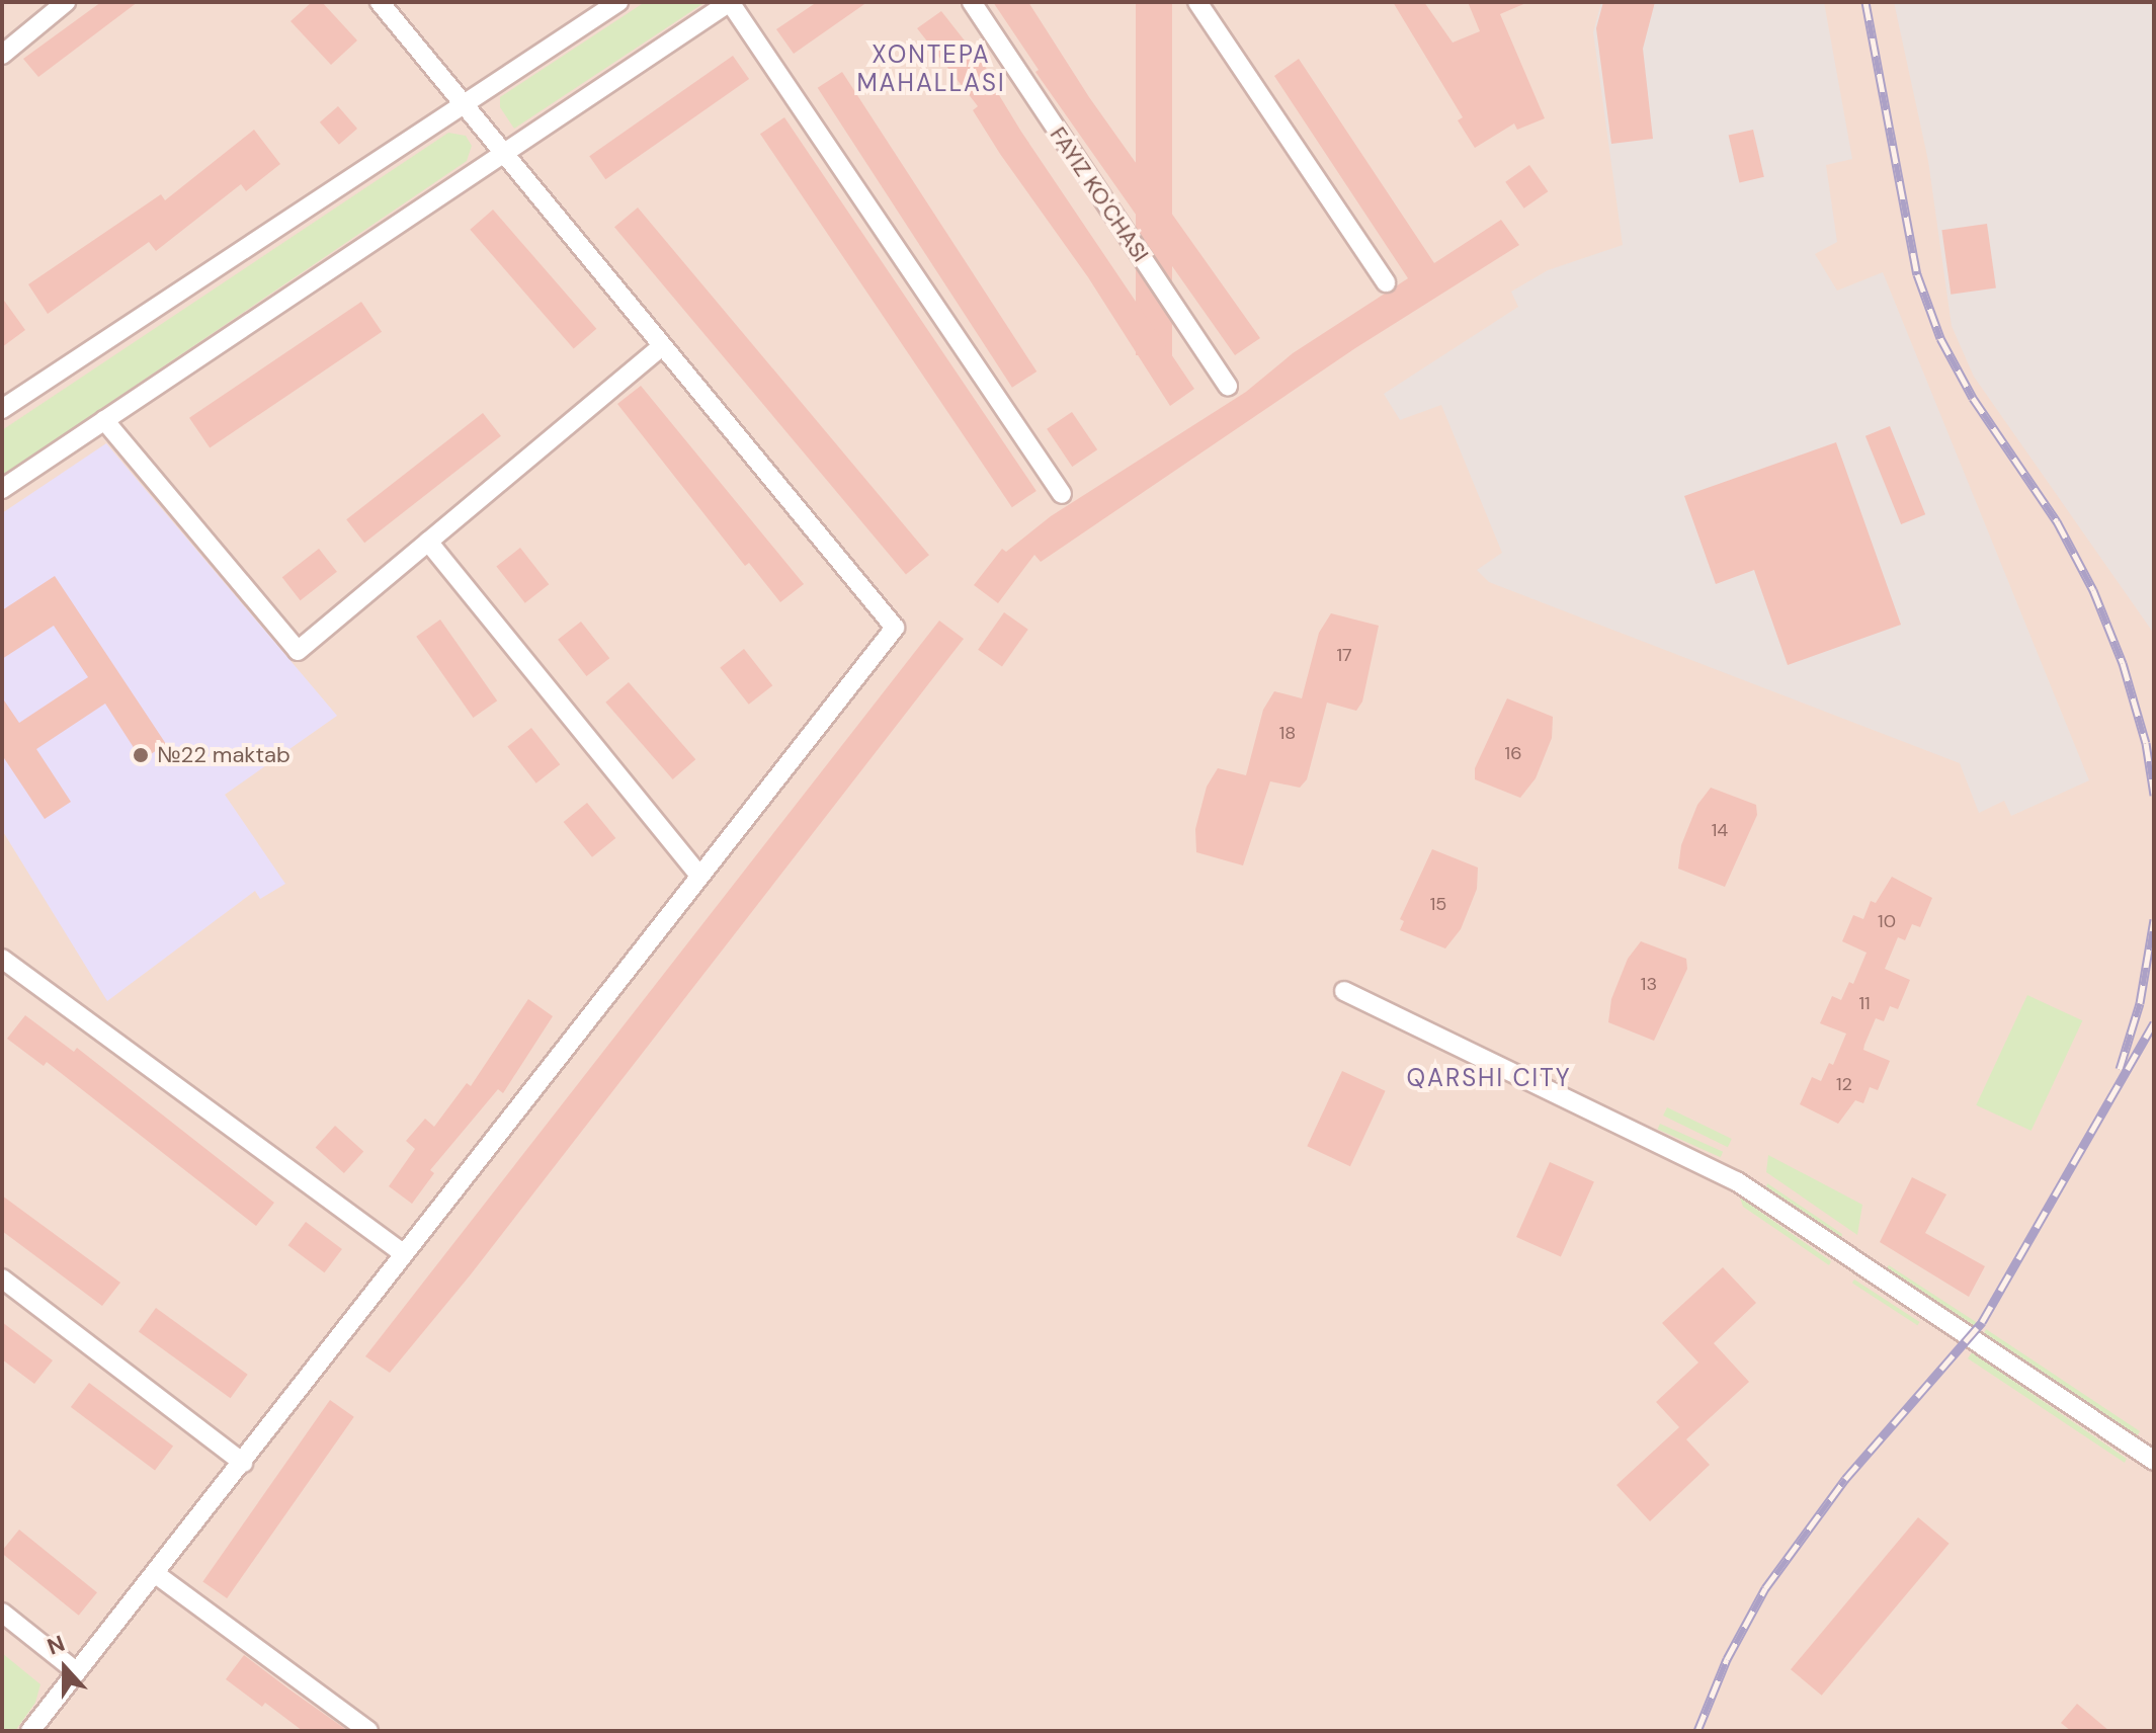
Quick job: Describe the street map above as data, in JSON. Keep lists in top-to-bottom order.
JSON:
{
  "streets": {
    "street": ["FAYIZ KO'CHASI"]
  },
  "districts": ["XONTEPA MAHALLASI", "QARSHI CITY"],
  "places": ["№22 maktab"],
  "house_numbers": [
    "17",
    "18",
    "16",
    "14",
    "15",
    "10",
    "13",
    "11",
    "12"
  ],
  "north": "top"
}
